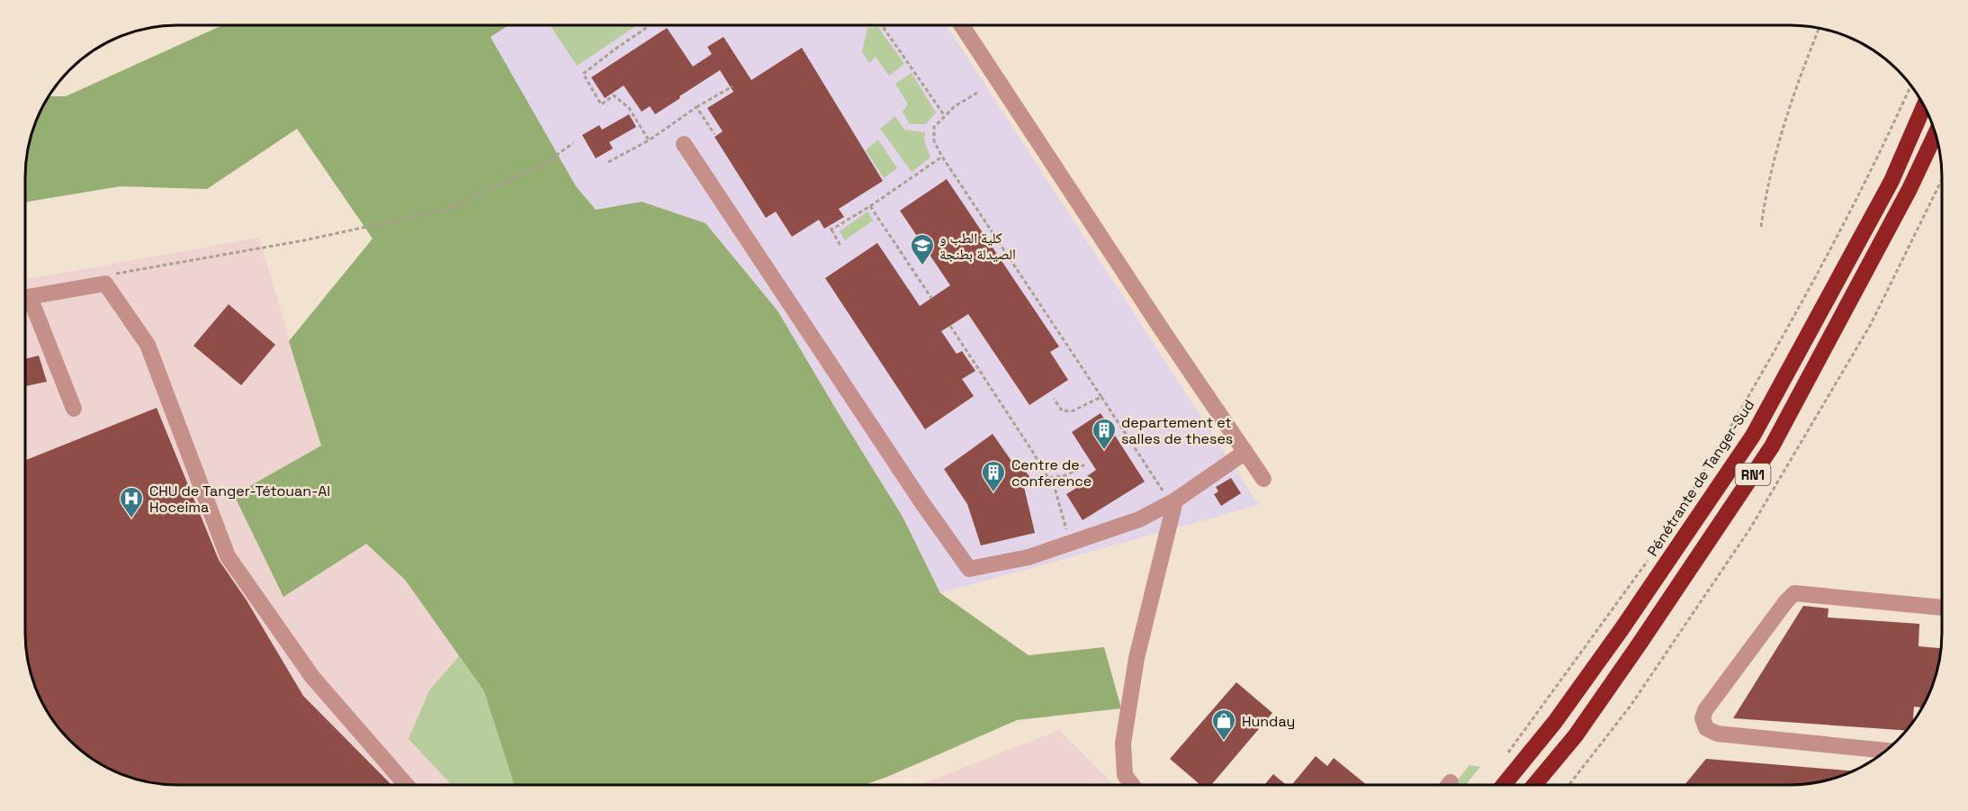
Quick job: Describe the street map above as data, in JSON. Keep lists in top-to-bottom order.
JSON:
{
  "streets": {
    "highway": ["RN1", "Pénétrante de Tanger-Sud"]
  },
  "places": {
    "school or university": ["كلية الطب و الصيدلة بطنجة"],
    "building": ["departement et salles de theses", "Centre de conference"],
    "hospital": ["CHU de Tanger-Tétouan-Al Hoceima"],
    "shop": ["Hunday"]
  }
}
